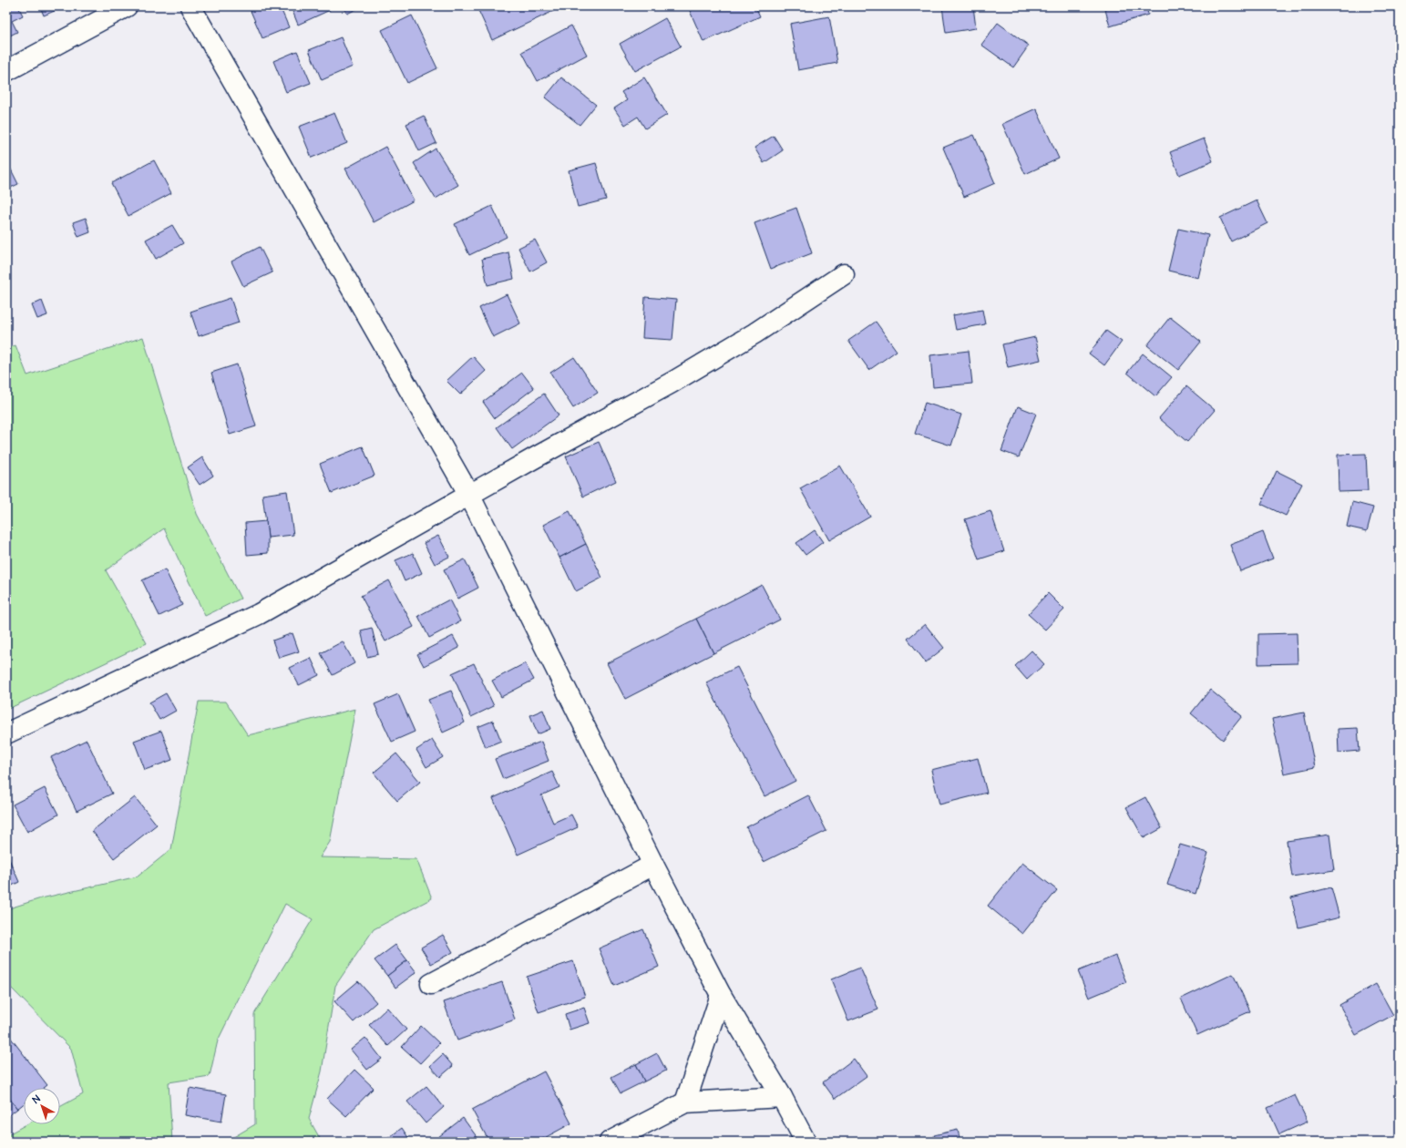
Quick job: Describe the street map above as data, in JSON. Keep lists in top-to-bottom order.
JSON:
{
  "north": "top left"
}
